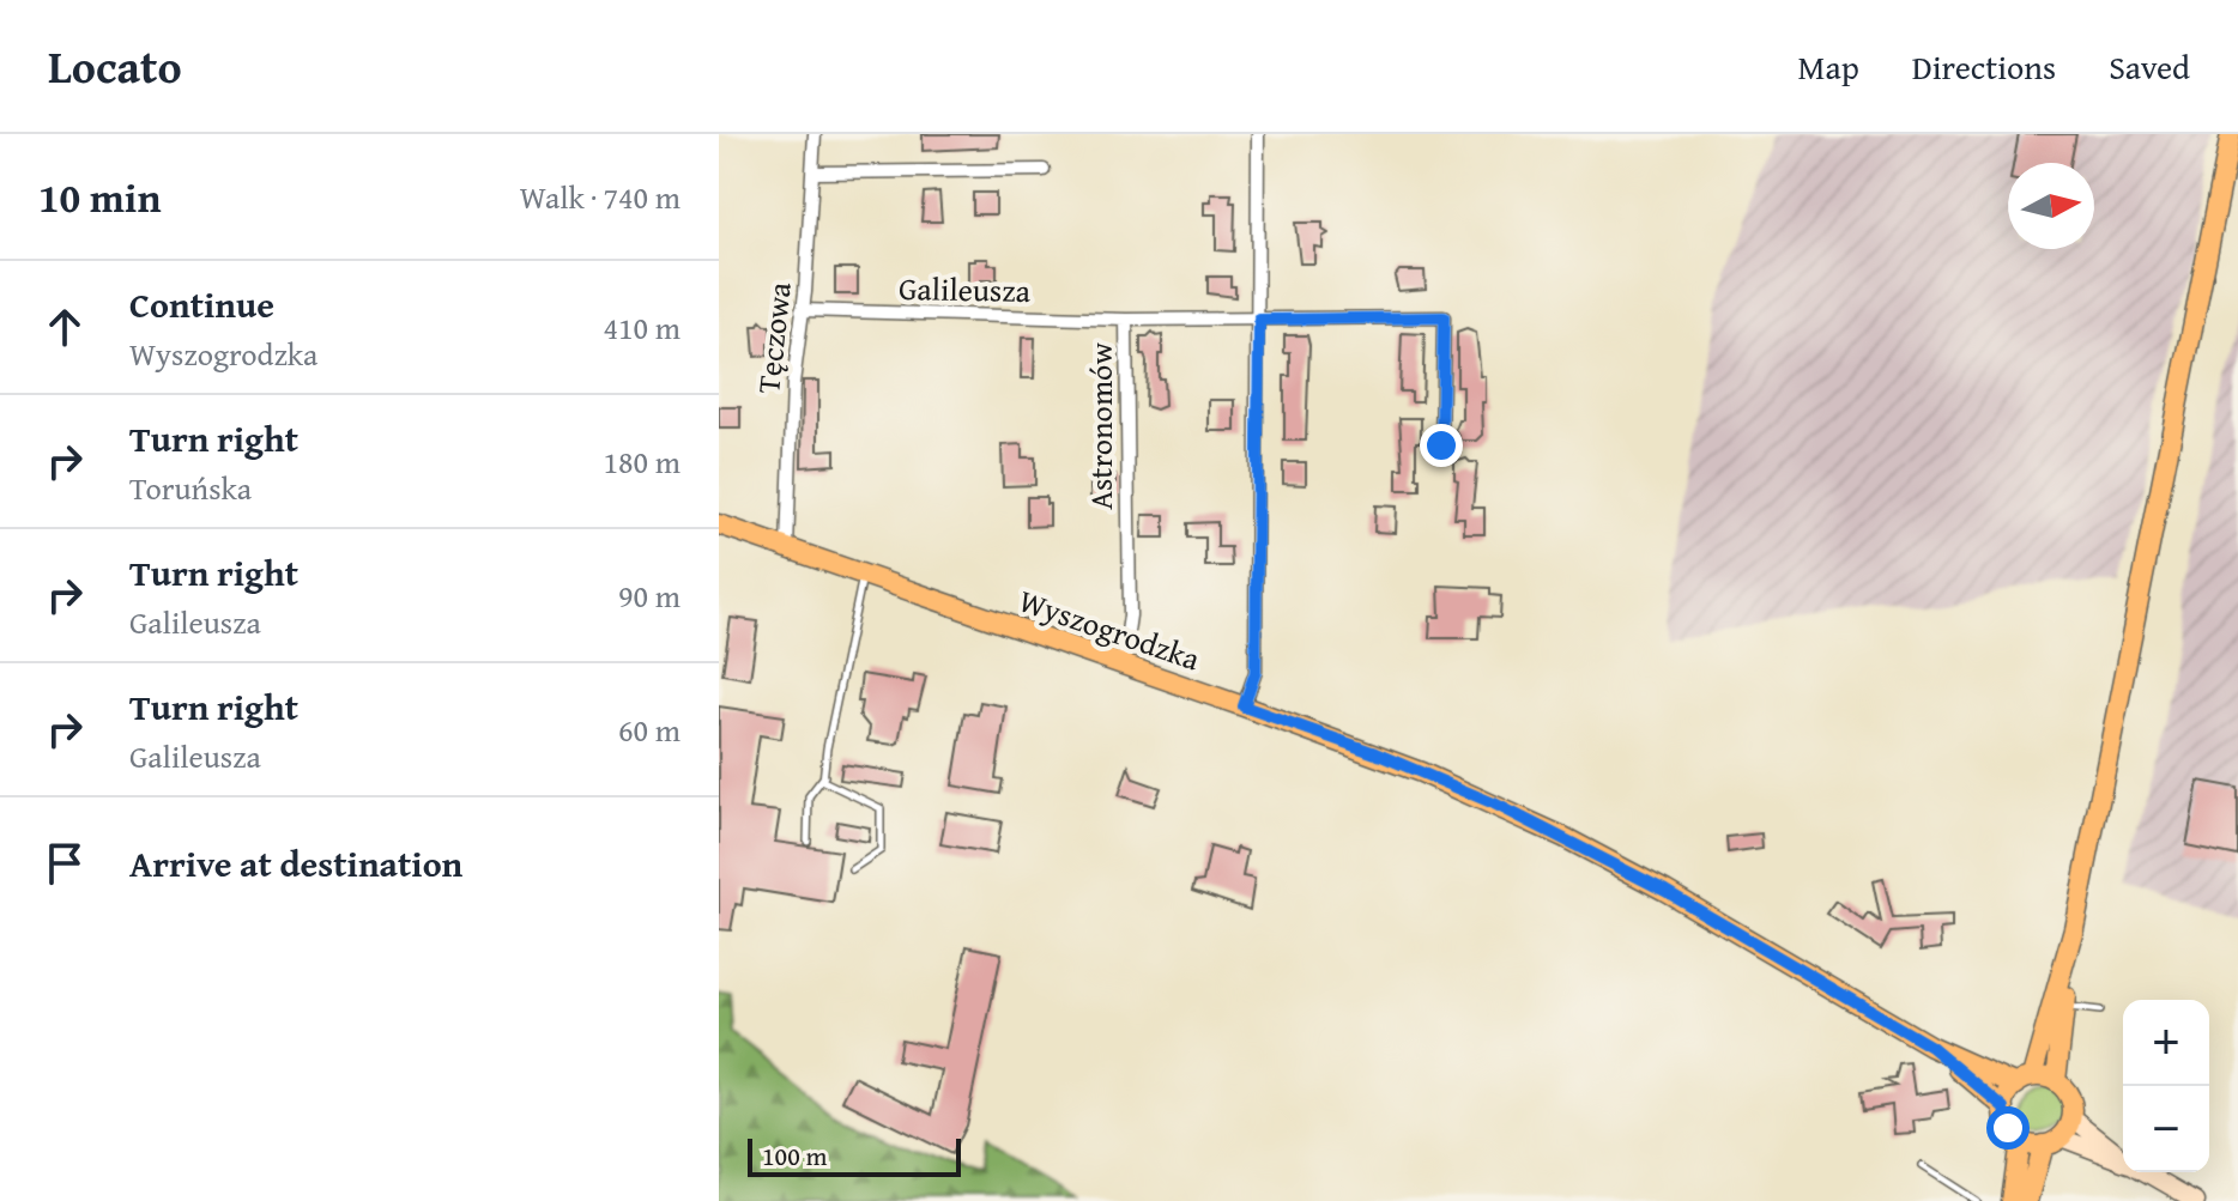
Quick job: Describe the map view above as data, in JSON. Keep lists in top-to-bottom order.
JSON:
{
  "streets": {
    "main road": ["Wyszogrodzka"],
    "street": ["Galileusza", "Tęczowa", "Astronomów"]
  },
  "crossings": [
    ["Galileusza", "Tęczowa"],
    ["Galileusza", "Astronomów"],
    ["Tęczowa", "Wyszogrodzka"],
    ["Astronomów", "Wyszogrodzka"]
  ],
  "scale_bar": "100 m",
  "north": "right",
  "page": {
    "header": "Locato",
    "nav": ["Map", "Directions", "Saved"],
    "heading": ["10 min", "Walk · 740 m"],
    "list": [
      ["Continue", "Wyszogrodzka", "410 m"],
      ["Turn right", "Toruńska", "180 m"],
      ["Turn right", "Galileusza", "90 m"],
      ["Turn right", "Galileusza", "60 m"],
      "Arrive at destination"
    ],
    "map_buttons": ["+", "−"],
    "scale": "100 m"
  }
}
